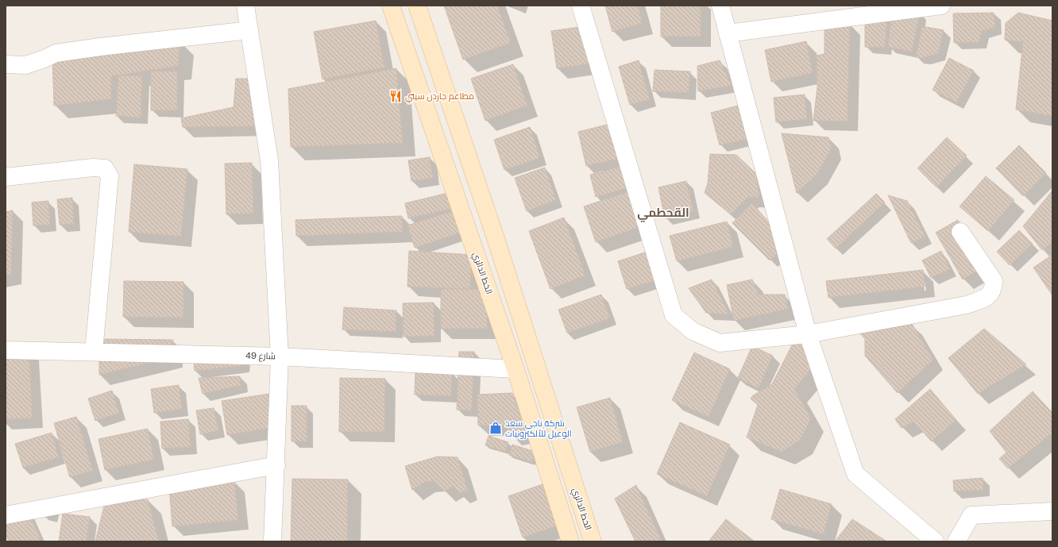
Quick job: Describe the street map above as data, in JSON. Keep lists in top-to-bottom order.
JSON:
{
  "streets": {
    "main road": ["الخط الدائري"],
    "street": ["شارع 49"]
  },
  "crossings": [
    ["الخط الدائري", "شارع 49"]
  ],
  "districts": ["القحطمي"],
  "places": {
    "restaurant": ["مطاعم جاردن سيتي"],
    "shop": ["شركة ناجي سعد الوعيل للألكترونيات"]
  }
}
